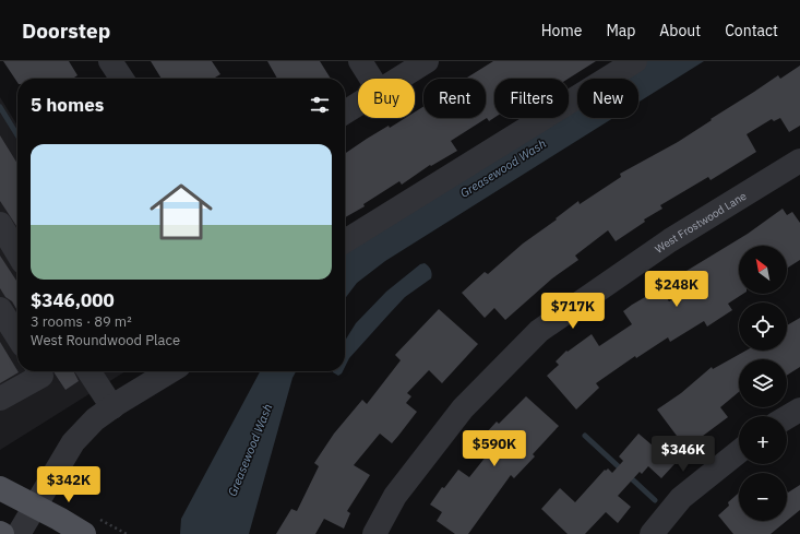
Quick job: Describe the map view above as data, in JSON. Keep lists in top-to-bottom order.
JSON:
{
  "streets": {
    "street": ["West Frostwood Lane"]
  },
  "water": ["Greasewood Wash"],
  "north": "top left",
  "page": {
    "header": "Doorstep",
    "nav": [
      "Home",
      "Map",
      "About",
      "Contact"
    ],
    "chip": [
      "Buy",
      "Rent",
      "Filters",
      "New"
    ],
    "heading": "5 homes",
    "list": [
      {
        "name": "$346,000",
        "note": "3 rooms · 89 m² · West Roundwood Place"
      }
    ],
    "map_buttons": ["+", "−"],
    "price": [
      "$248K",
      "$717K",
      "$590K",
      "$346K",
      "$342K"
    ]
  }
}
